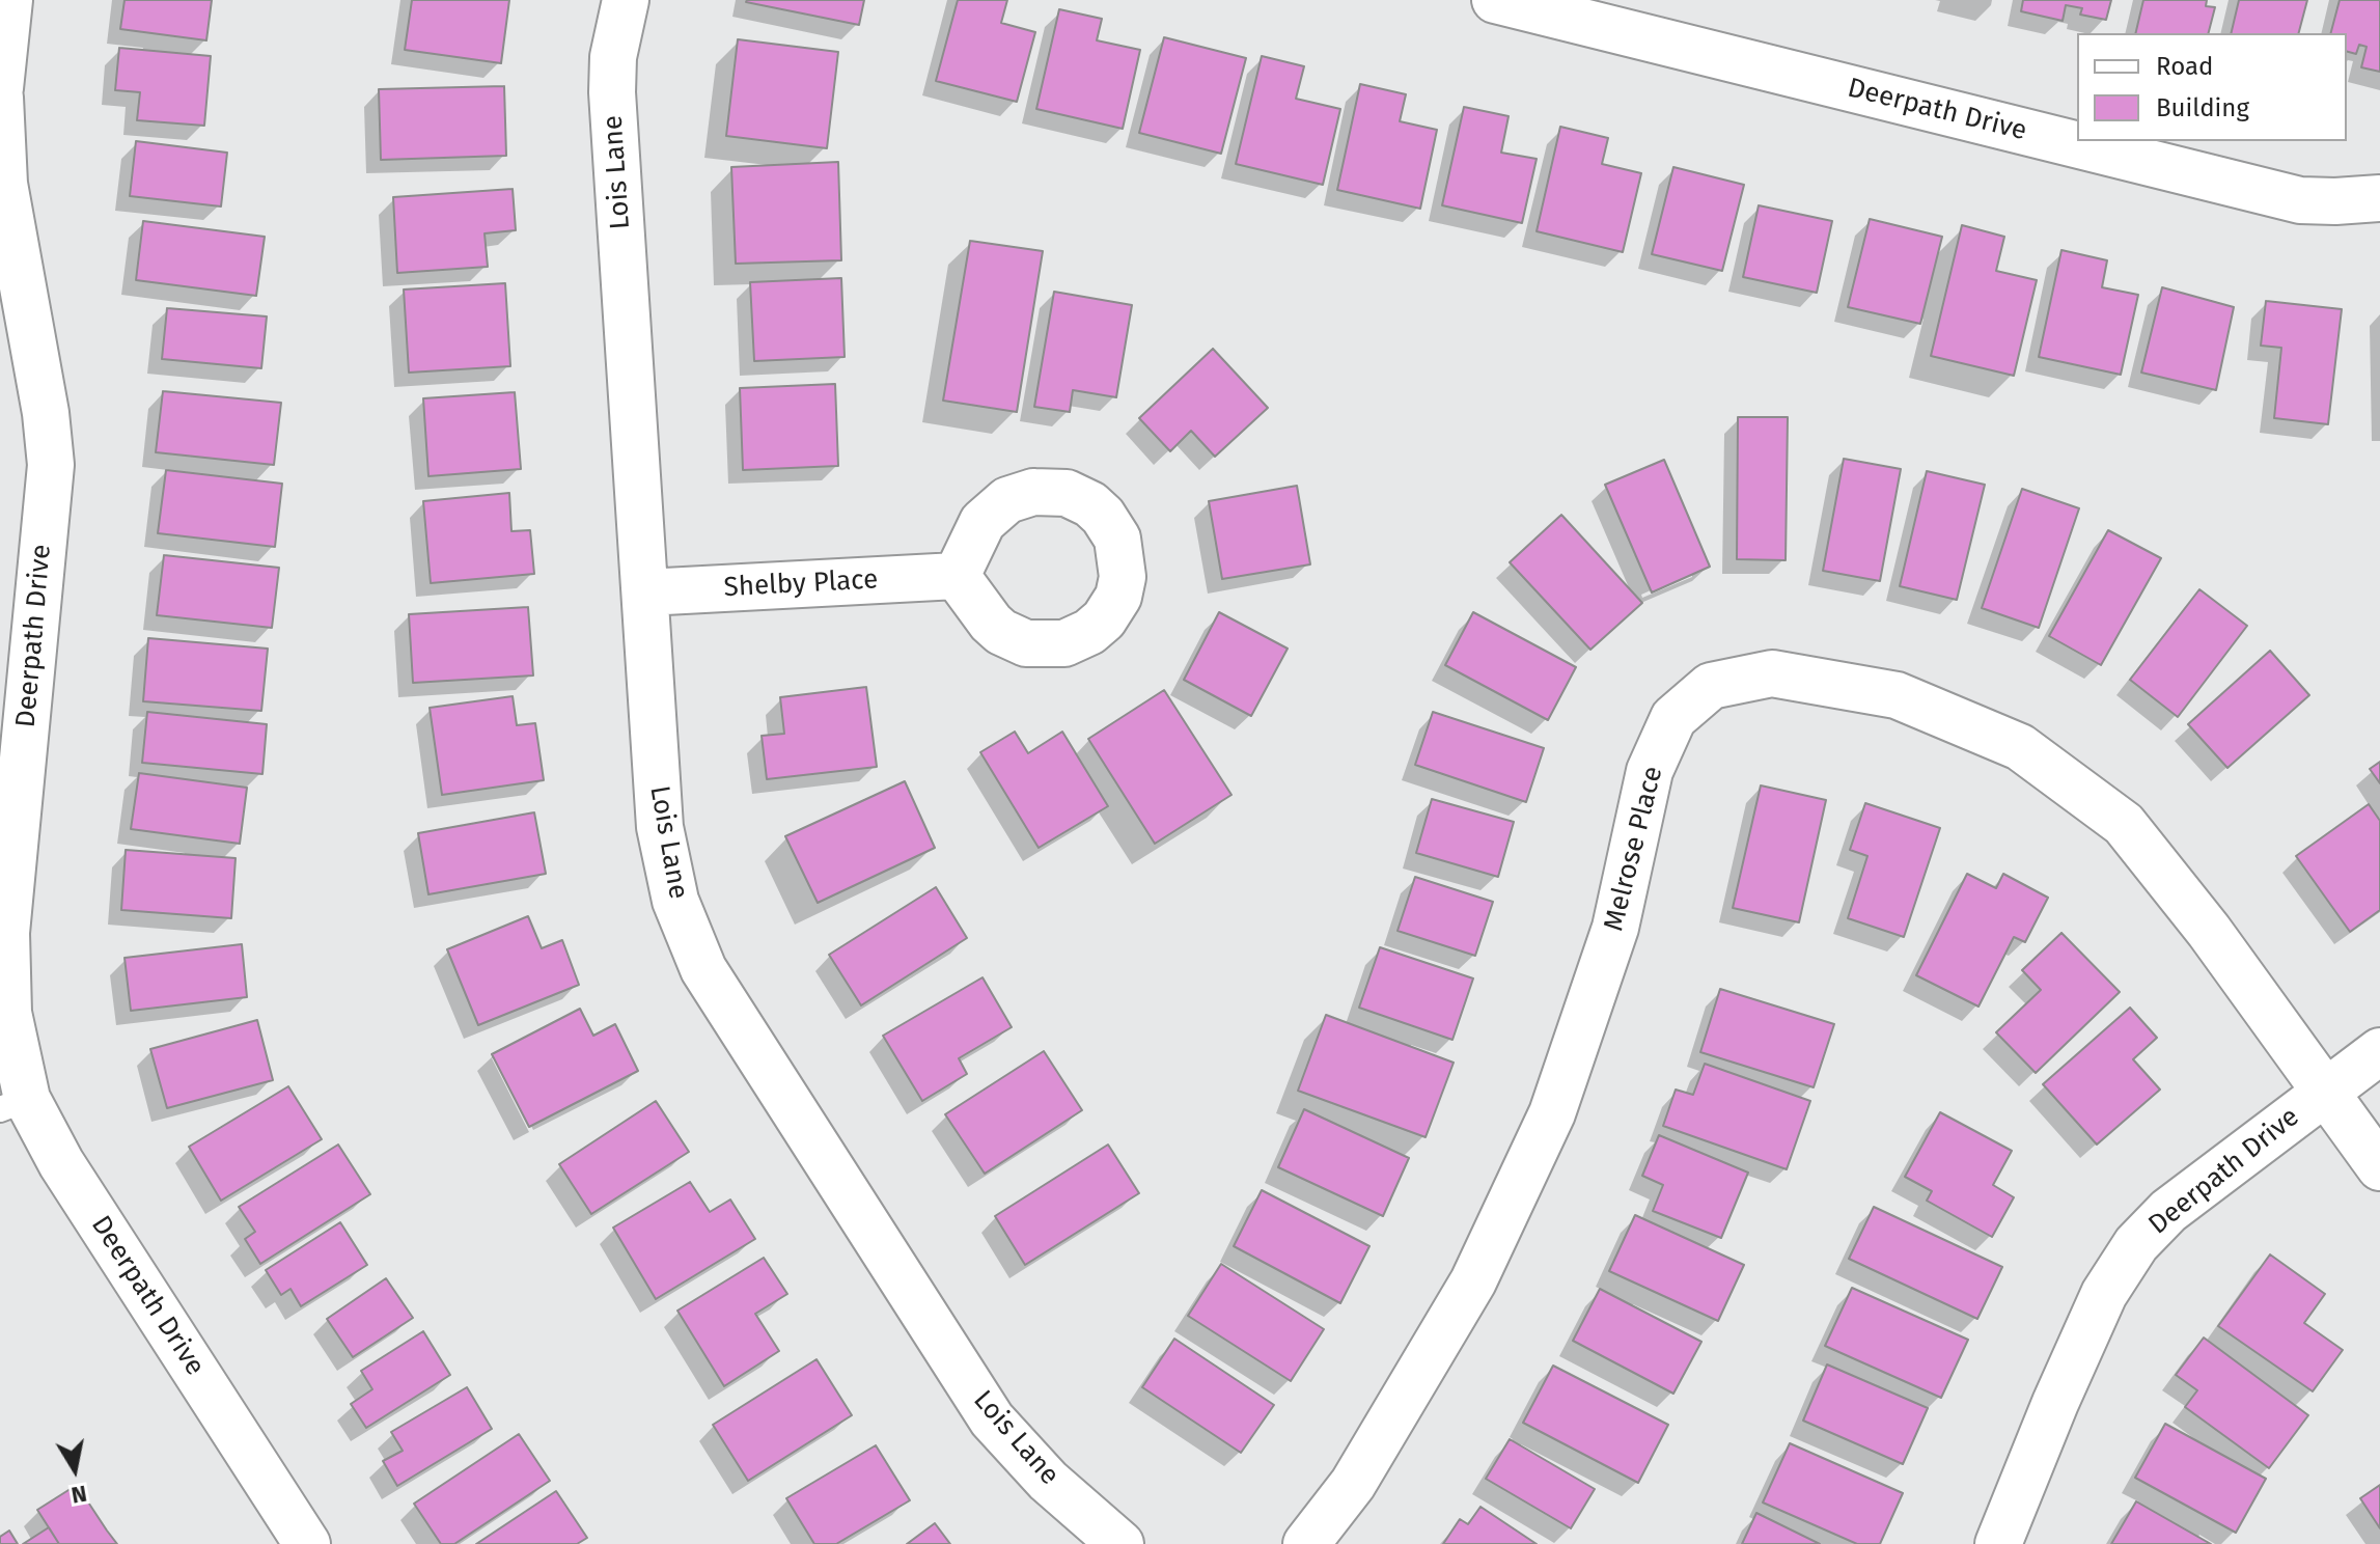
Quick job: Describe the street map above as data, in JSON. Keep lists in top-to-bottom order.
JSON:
{
  "streets": {
    "street": [
      "Deerpath Drive",
      "Lois Lane",
      "Shelby Place",
      "Melrose Place"
    ]
  },
  "crossings": [
    ["Deerpath Drive", "Melrose Place"],
    ["Lois Lane", "Shelby Place"]
  ],
  "legend": ["Road", "Building"],
  "north": "bottom"
}
